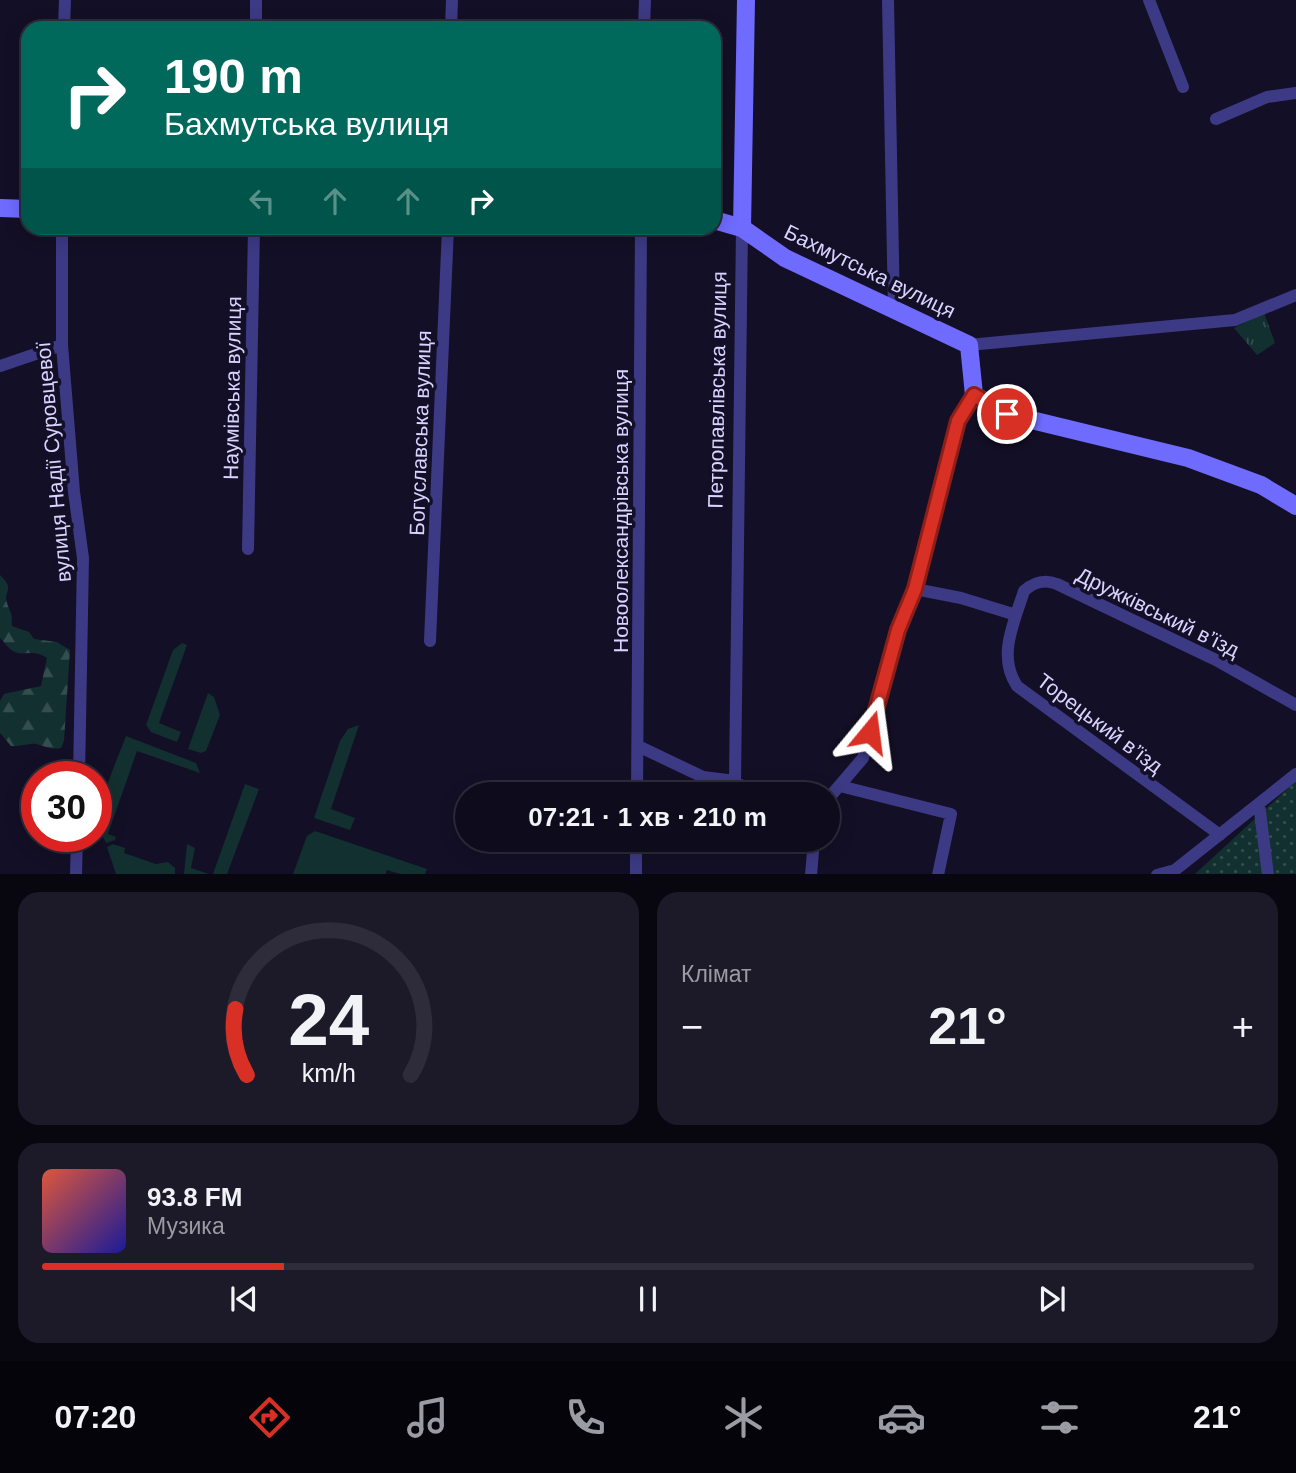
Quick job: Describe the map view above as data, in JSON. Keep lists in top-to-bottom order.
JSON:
{
  "streets": {
    "street": [
      "Бахмутська вулиця",
      "Наумівська вулиця",
      "Петропавлівська вулиця",
      "Богуславська вулиця",
      "вулиця Надії Суровцевої",
      "Новоолександрівська вулиця",
      "Дружківський в’їзд",
      "Торецький в’їзд"
    ]
  },
  "crossings": [
    ["Бахмутська вулиця", "Петропавлівська вулиця"],
    ["Дружківський в’їзд", "Торецький в’їзд"]
  ],
  "page": {
    "turn": ["190 m", "Бахмутська вулиця"],
    "limit": "30",
    "trip": "07:21 · 1 хв · 210 m",
    "tile": "Клімат",
    "heat": ["−", "21°", "+"],
    "song": ["93.8 FM", "Музика"],
    "tabs": ["07:20", "21°"],
    "gauge": ["24", "km/h"]
  }
}
